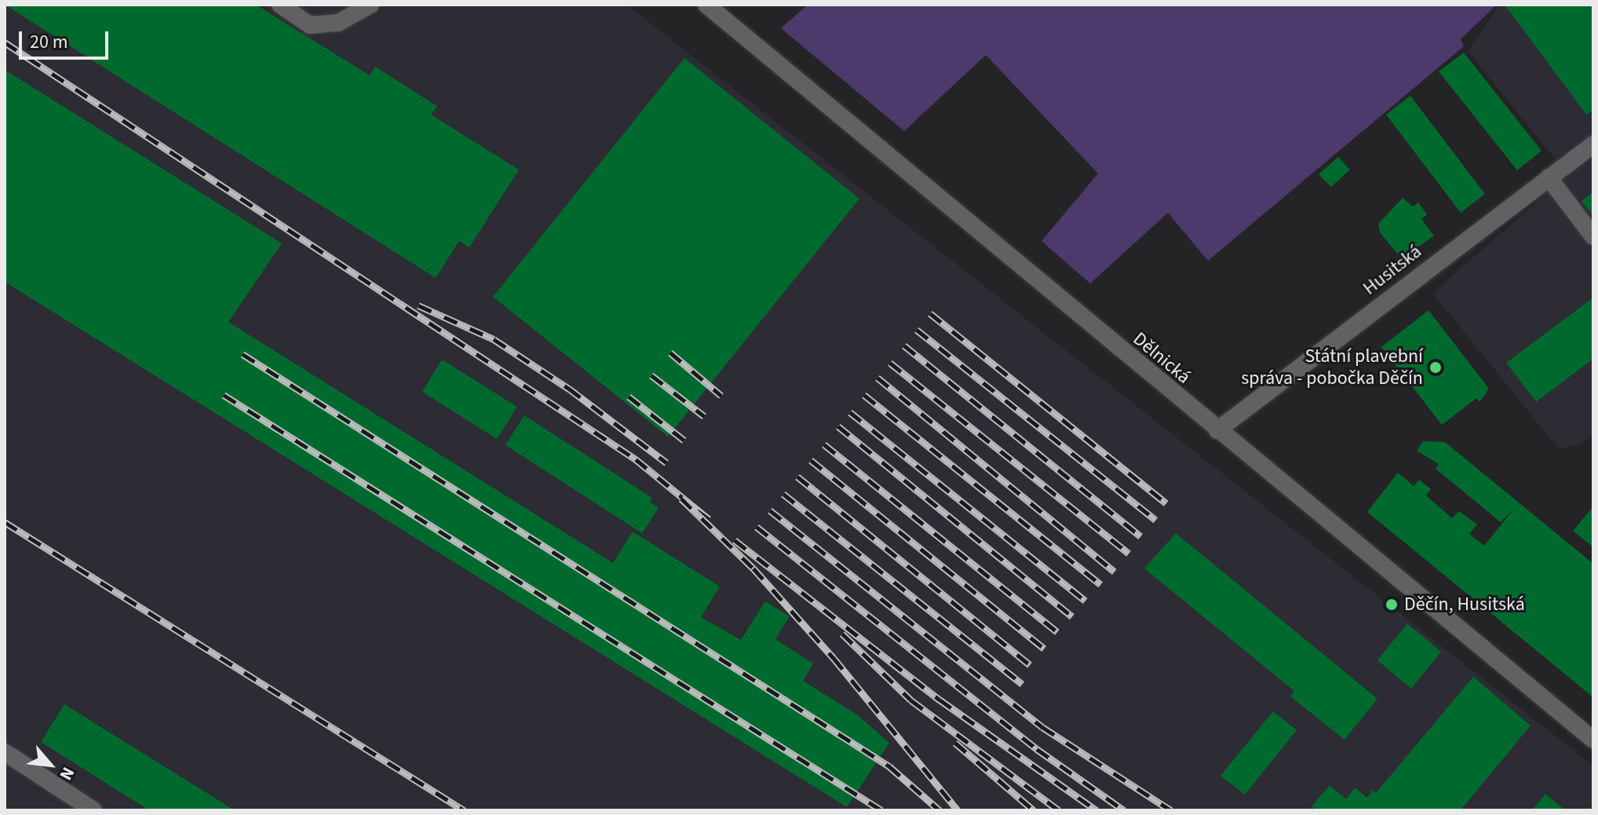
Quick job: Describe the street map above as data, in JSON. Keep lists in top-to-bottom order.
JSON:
{
  "streets": {
    "street": ["Husitská", "Dělnická"]
  },
  "crossings": [
    ["Husitská", "Dělnická"]
  ],
  "places": ["Státní plavební správa - pobočka Děčín", "Děčín, Husitská"],
  "scale_bar": "20 m",
  "north": "bottom right"
}
